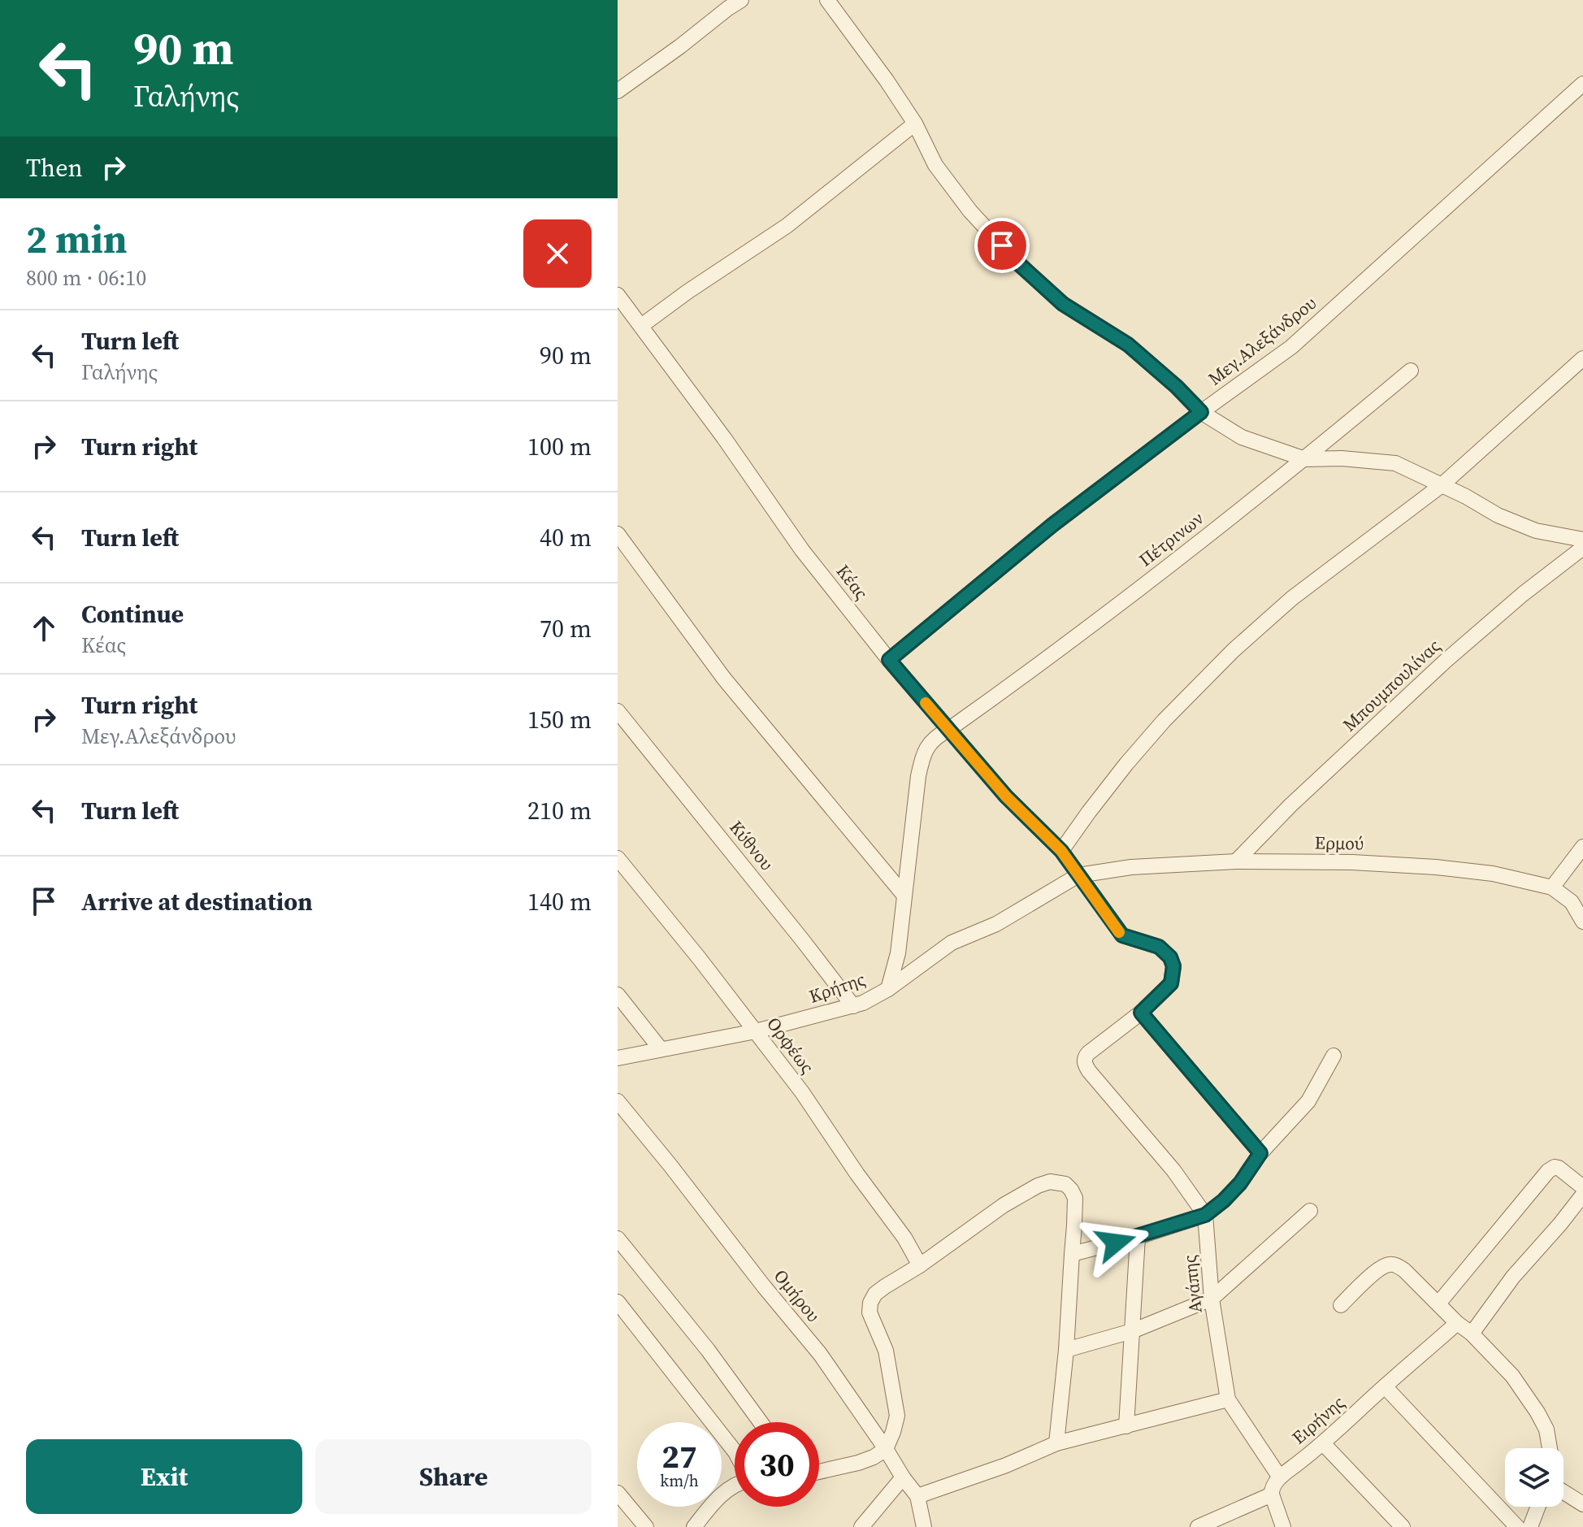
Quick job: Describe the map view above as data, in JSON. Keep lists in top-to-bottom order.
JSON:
{
  "streets": {
    "street": [
      "Μεγ.Αλεξάνδρου",
      "Πέτρινων",
      "Κέας",
      "Μπουμπουλίνας",
      "Ερμού",
      "Κύθνου",
      "Κρήτης",
      "Ορφέως",
      "Αγάπης",
      "Ομήρου",
      "Ειρήνης"
    ]
  },
  "crossings": [
    ["Μεγ.Αλεξάνδρου", "Κέας"],
    ["Πέτρινων", "Κέας"],
    ["Πέτρινων", "Κρήτης"],
    ["Κέας", "Ερμού"],
    ["Κέας", "Κρήτης"],
    ["Μπουμπουλίνας", "Ερμού"],
    ["Ερμού", "Κρήτης"],
    ["Κύθνου", "Κρήτης"],
    ["Κρήτης", "Ορφέως"],
    ["Αγάπης", "Ειρήνης"]
  ],
  "page": {
    "turn": ["90 m", "Γαλήνης"],
    "then": "Then",
    "heading": ["2 min", "800 m · 06:10"],
    "list": [
      {
        "name": "Turn left",
        "note": "Γαλήνης",
        "value": "90 m"
      },
      {
        "name": "Turn right",
        "value": "100 m"
      },
      {
        "name": "Turn left",
        "value": "40 m"
      },
      {
        "name": "Continue",
        "note": "Κέας",
        "value": "70 m"
      },
      {
        "name": "Turn right",
        "note": "Μεγ.Αλεξάνδρου",
        "value": "150 m"
      },
      {
        "name": "Turn left",
        "value": "210 m"
      },
      {
        "name": "Arrive at destination",
        "value": "140 m"
      }
    ],
    "speed": "27 km/h",
    "limit": "30",
    "buttons": ["Exit", "Share"]
  }
}
